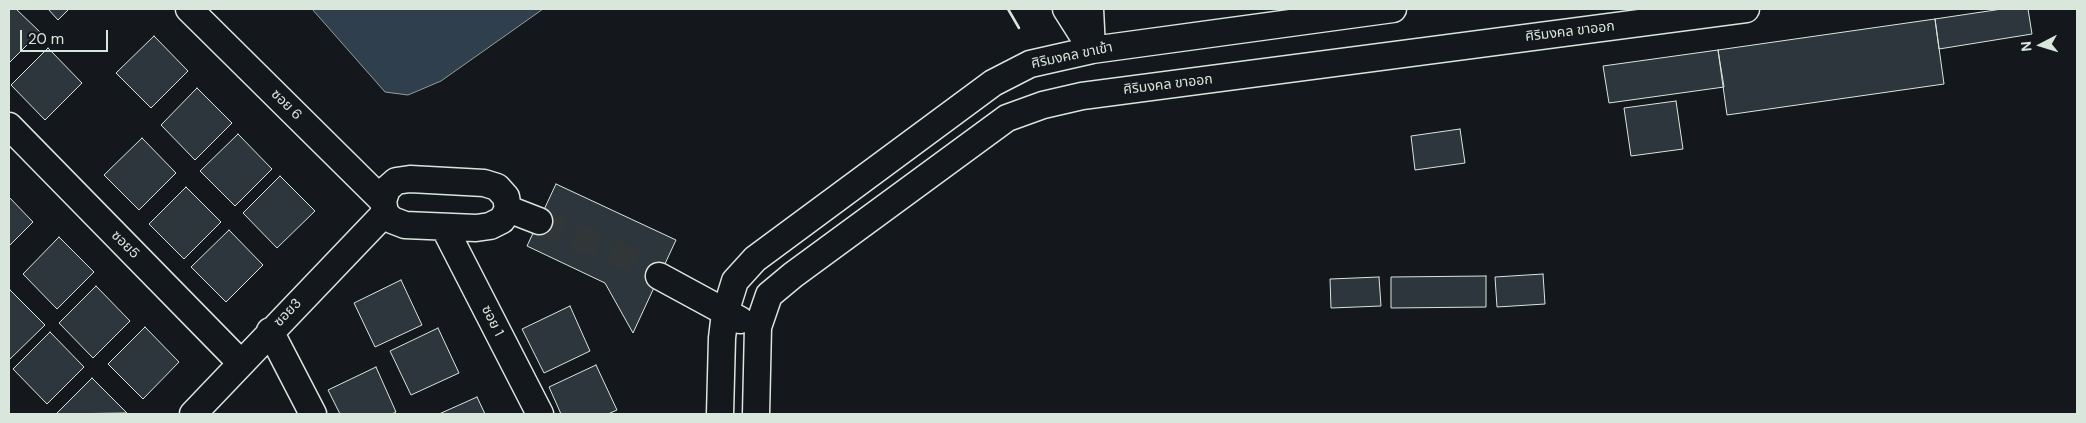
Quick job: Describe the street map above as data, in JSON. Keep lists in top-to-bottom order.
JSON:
{
  "streets": {
    "street": [
      "ศิริมงคล ขาออก",
      "ศิริมงคล ขาเข้า",
      "ซอย 6",
      "ซอย5",
      "ซอย3",
      "ซอย 1"
    ]
  },
  "crossings": [
    ["ซอย 6", "ซอย3"],
    ["ซอย 6", "ซอย 1"],
    ["ซอย5", "ซอย3"]
  ],
  "scale_bar": "20 m",
  "north": "left"
}
